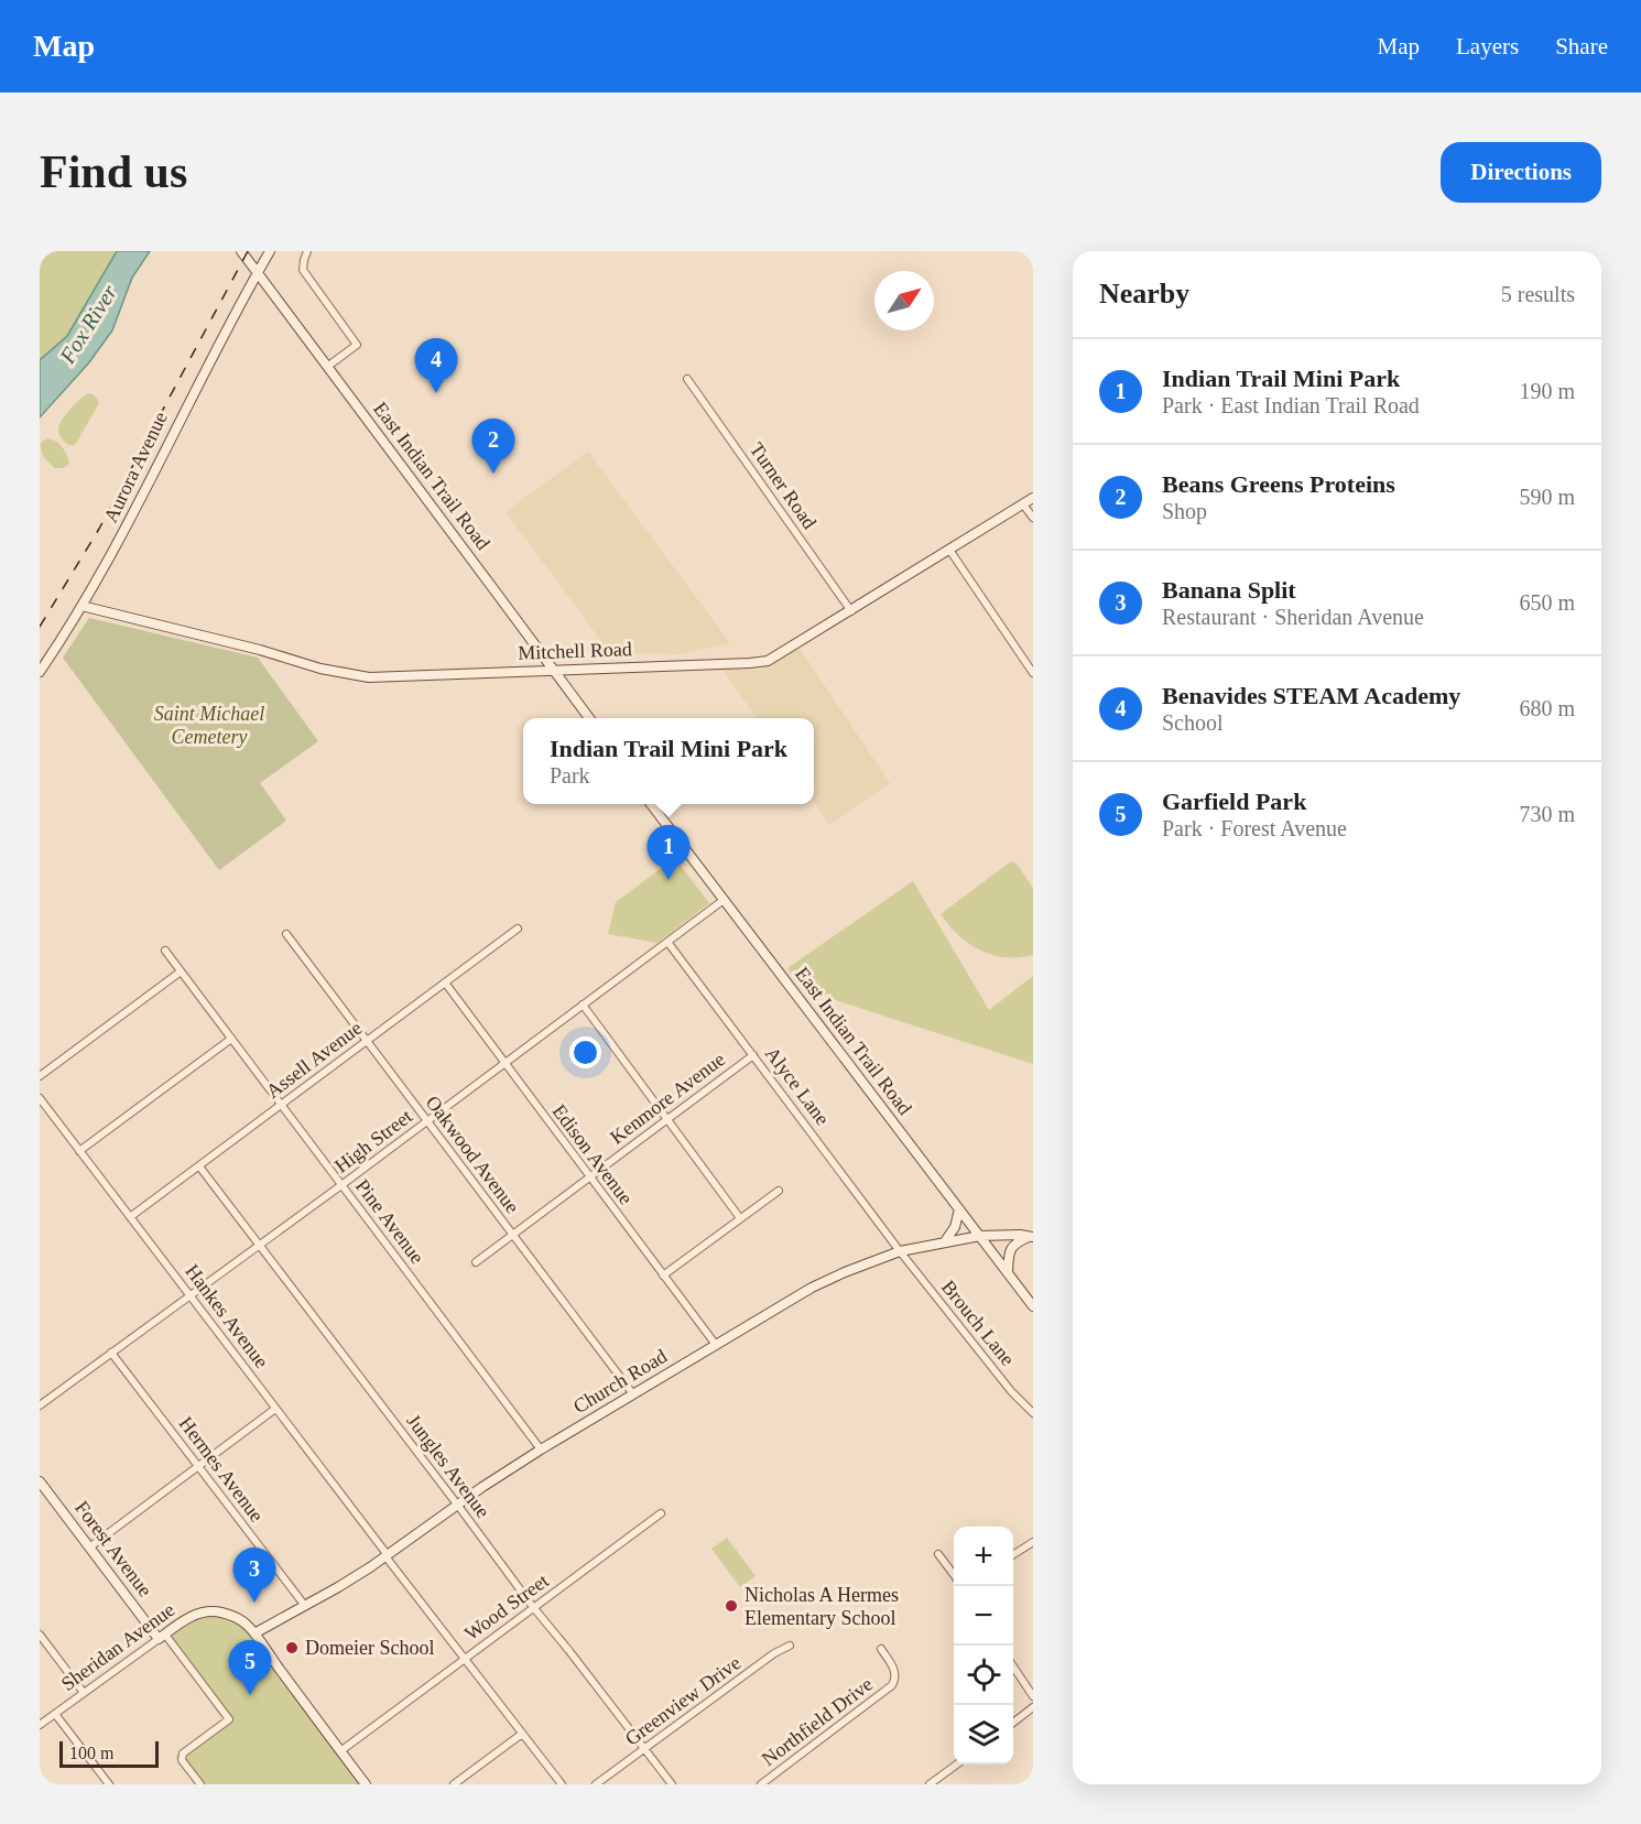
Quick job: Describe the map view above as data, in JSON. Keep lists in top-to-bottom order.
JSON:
{
  "streets": {
    "street": [
      "Aurora Avenue",
      "East Indian Trail Road",
      "Turner Road",
      "Mitchell Road",
      "Assell Avenue",
      "Alyce Lane",
      "Kenmore Avenue",
      "High Street",
      "Oakwood Avenue",
      "Edison Avenue",
      "Pine Avenue",
      "Hankes Avenue",
      "Brouch Lane",
      "Church Road",
      "Jungles Avenue",
      "Hermes Avenue",
      "Forest Avenue",
      "Wood Street",
      "Sheridan Avenue",
      "Greenview Drive",
      "Northfield Drive"
    ]
  },
  "crossings": [
    ["Aurora Avenue", "East Indian Trail Road"],
    ["Aurora Avenue", "Mitchell Road"],
    ["East Indian Trail Road", "Mitchell Road"],
    ["East Indian Trail Road", "High Street"],
    ["East Indian Trail Road", "Church Road"],
    ["Turner Road", "Mitchell Road"],
    ["Assell Avenue", "Oakwood Avenue"],
    ["Assell Avenue", "Edison Avenue"],
    ["Assell Avenue", "Pine Avenue"],
    ["Assell Avenue", "Hankes Avenue"],
    ["Assell Avenue", "Jungles Avenue"],
    ["Alyce Lane", "Kenmore Avenue"],
    ["Alyce Lane", "High Street"],
    ["Alyce Lane", "Brouch Lane"],
    ["Alyce Lane", "Church Road"],
    ["Kenmore Avenue", "Oakwood Avenue"],
    ["Kenmore Avenue", "Edison Avenue"],
    ["High Street", "Oakwood Avenue"],
    ["High Street", "Edison Avenue"],
    ["High Street", "Pine Avenue"],
    ["High Street", "Hankes Avenue"],
    ["High Street", "Jungles Avenue"],
    ["High Street", "Hermes Avenue"],
    ["Oakwood Avenue", "Church Road"],
    ["Edison Avenue", "Church Road"],
    ["Pine Avenue", "Church Road"],
    ["Hankes Avenue", "Church Road"],
    ["Hankes Avenue", "Wood Street"],
    ["Brouch Lane", "Church Road"],
    ["Church Road", "Jungles Avenue"],
    ["Church Road", "Hermes Avenue"],
    ["Church Road", "Sheridan Avenue"],
    ["Jungles Avenue", "Wood Street"],
    ["Jungles Avenue", "Greenview Drive"],
    ["Forest Avenue", "Sheridan Avenue"],
    ["Wood Street", "Sheridan Avenue"]
  ],
  "water": ["Fox River"],
  "parks": ["Saint Michael Cemetery"],
  "places": ["Nicholas A Hermes Elementary School", "Domeier School"],
  "scale_bar": "100 m",
  "north": "top right",
  "page": {
    "header": "Map",
    "nav": ["Map", "Layers", "Share"],
    "buttons": "Directions",
    "title": "Find us",
    "heading": ["Nearby", "5 results"],
    "list": [
      {
        "mark": "1",
        "name": "Indian Trail Mini Park",
        "note": "Park · East Indian Trail Road",
        "value": "190 m"
      },
      {
        "mark": "2",
        "name": "Beans Greens Proteins",
        "note": "Shop",
        "value": "590 m"
      },
      {
        "mark": "3",
        "name": "Banana Split",
        "note": "Restaurant · Sheridan Avenue",
        "value": "650 m"
      },
      {
        "mark": "4",
        "name": "Benavides STEAM Academy",
        "note": "School",
        "value": "680 m"
      },
      {
        "mark": "5",
        "name": "Garfield Park",
        "note": "Park · Forest Avenue",
        "value": "730 m"
      }
    ],
    "pins": [
      "4",
      "2",
      "1",
      "3",
      "5"
    ],
    "popup": ["Indian Trail Mini Park", "Park"],
    "map_buttons": ["+", "−"],
    "scale": "100 m"
  }
}
